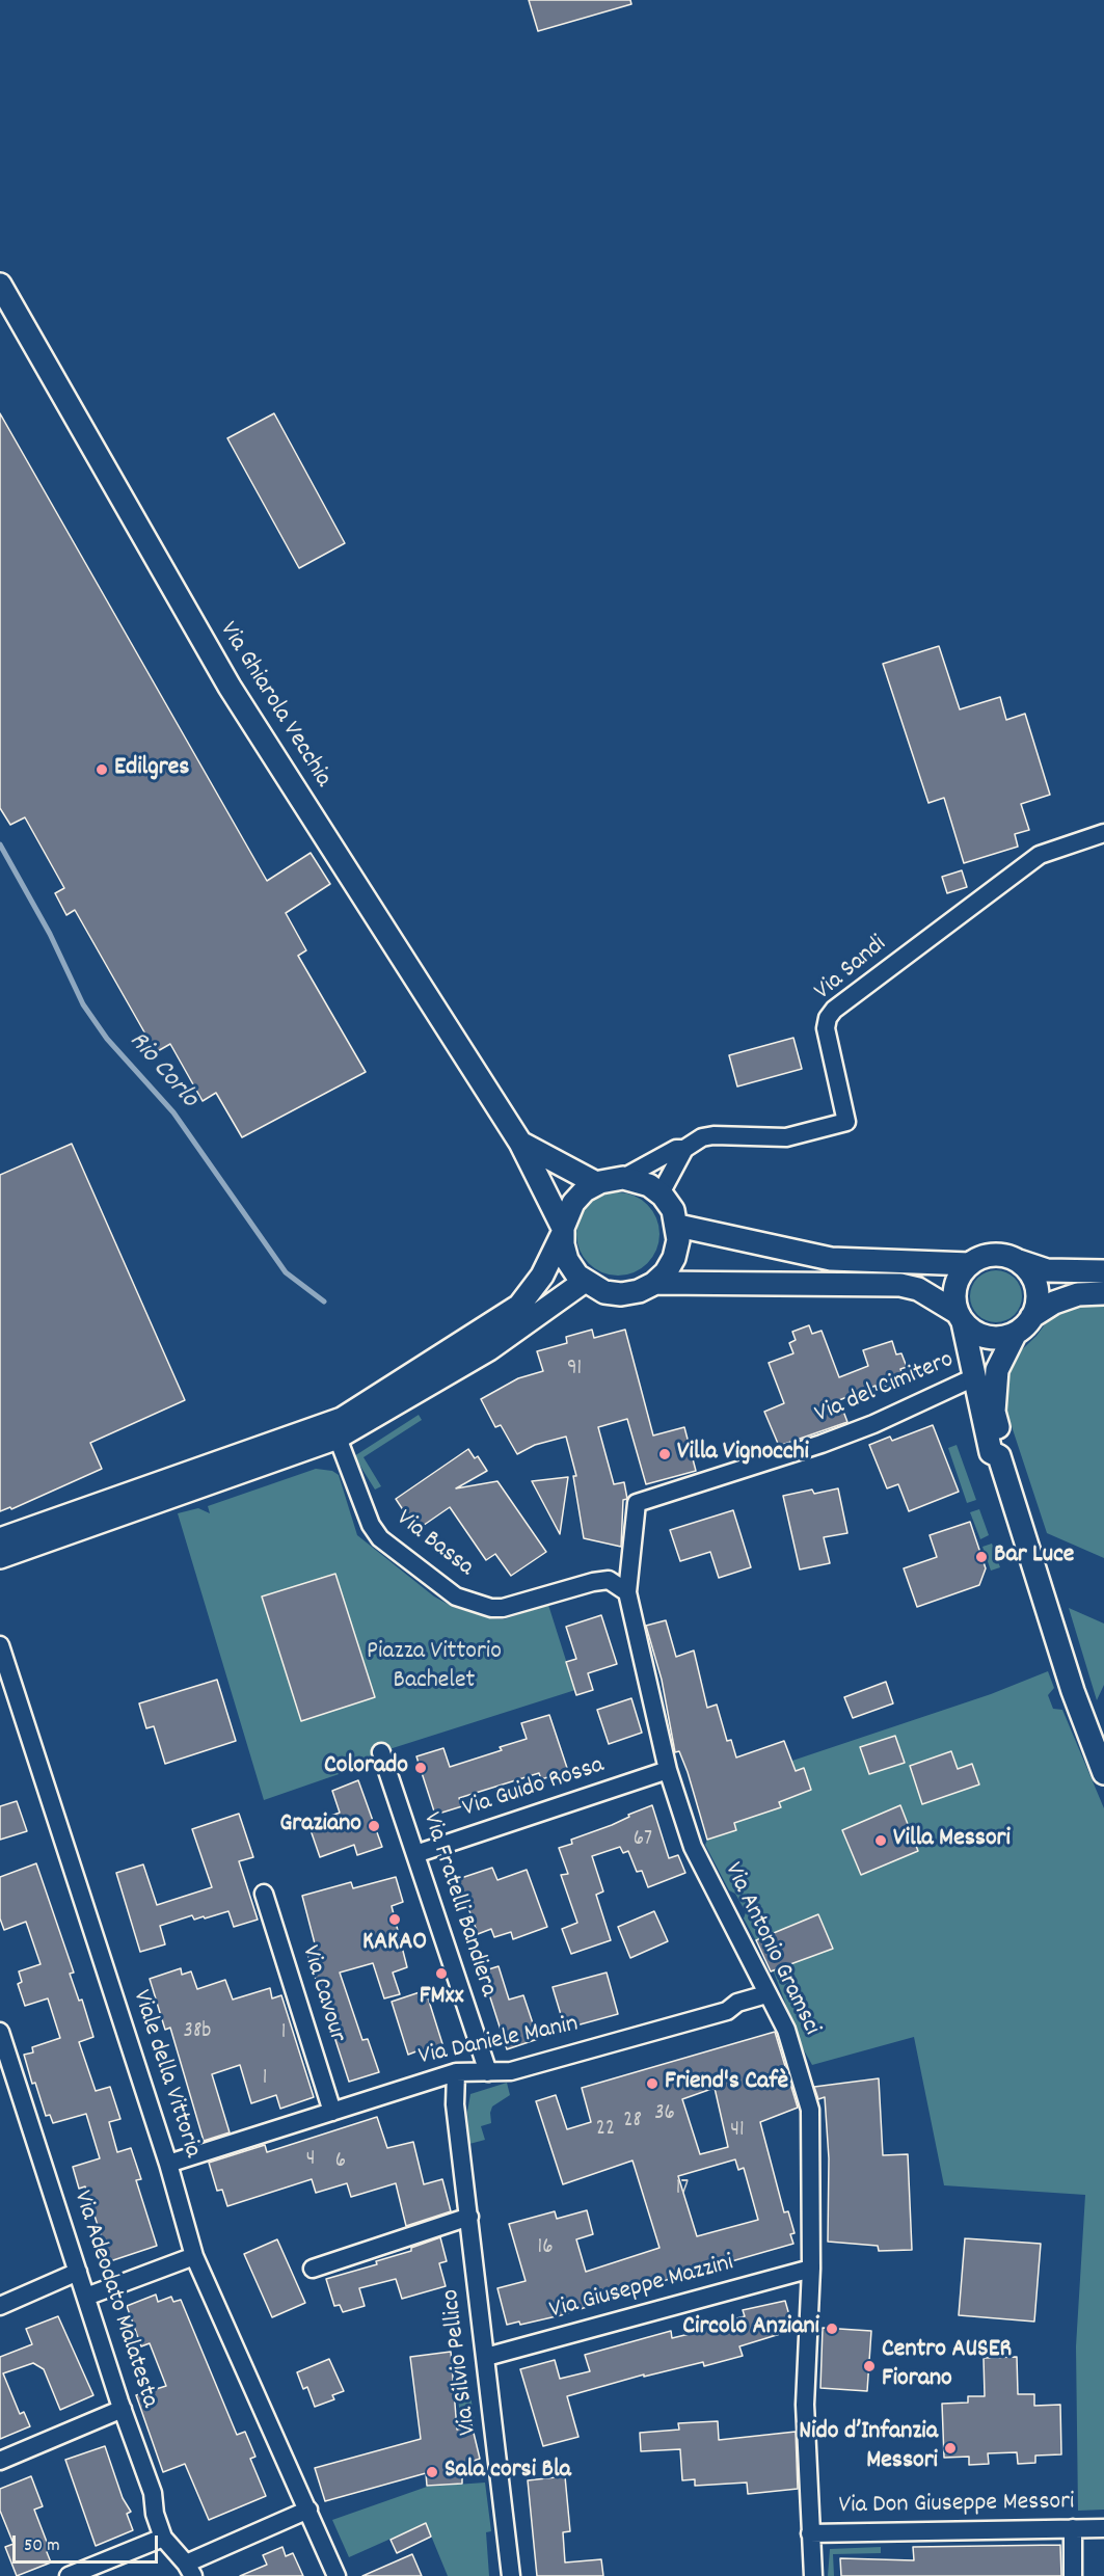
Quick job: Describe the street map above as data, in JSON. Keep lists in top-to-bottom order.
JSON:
{
  "streets": {
    "street": [
      "Via Ghiarola Vecchia",
      "Via Sandi",
      "Via del Cimitero",
      "Via Bassa",
      "Via Guido Rossa",
      "Via Fratelli Bandiera",
      "Via Antonio Gramsci",
      "Via Cavour",
      "Via Daniele Manin",
      "Viale della Vittoria",
      "Via Giuseppe Mazzini",
      "Via Adeodato Malatesta",
      "Via Silvio Pellico",
      "Via Don Giuseppe Messori"
    ]
  },
  "crossings": [
    ["Via Ghiarola Vecchia", "Via Sandi"],
    ["Via del Cimitero", "Via Antonio Gramsci"],
    ["Via Bassa", "Via Antonio Gramsci"],
    ["Via Guido Rossa", "Via Fratelli Bandiera"],
    ["Via Guido Rossa", "Via Antonio Gramsci"],
    ["Via Fratelli Bandiera", "Via Daniele Manin"],
    ["Via Antonio Gramsci", "Via Daniele Manin"],
    ["Via Antonio Gramsci", "Via Giuseppe Mazzini"],
    ["Via Antonio Gramsci", "Via Don Giuseppe Messori"],
    ["Via Cavour", "Via Daniele Manin"],
    ["Via Daniele Manin", "Viale della Vittoria"],
    ["Via Daniele Manin", "Via Silvio Pellico"],
    ["Via Giuseppe Mazzini", "Via Silvio Pellico"]
  ],
  "water": ["Rio Corlo"],
  "parks": ["Piazza Vittorio Bachelet"],
  "places": [
    "Edilgres",
    "Villa Vignocchi",
    "Bar Luce",
    "Colorado",
    "Graziano",
    "Villa Messori",
    "KAKAO",
    "FMxx",
    "Friend's Cafè",
    "Circolo Anziani",
    "Centro AUSER Fiorano",
    "Nido d’Infanzia Messori",
    "Sala corsi Bla"
  ],
  "house_numbers": [
    "91",
    "67",
    "38b",
    "1",
    "1",
    "36",
    "28",
    "22",
    "41",
    "4",
    "6",
    "17",
    "16"
  ],
  "scale_bar": "50 m"
}
